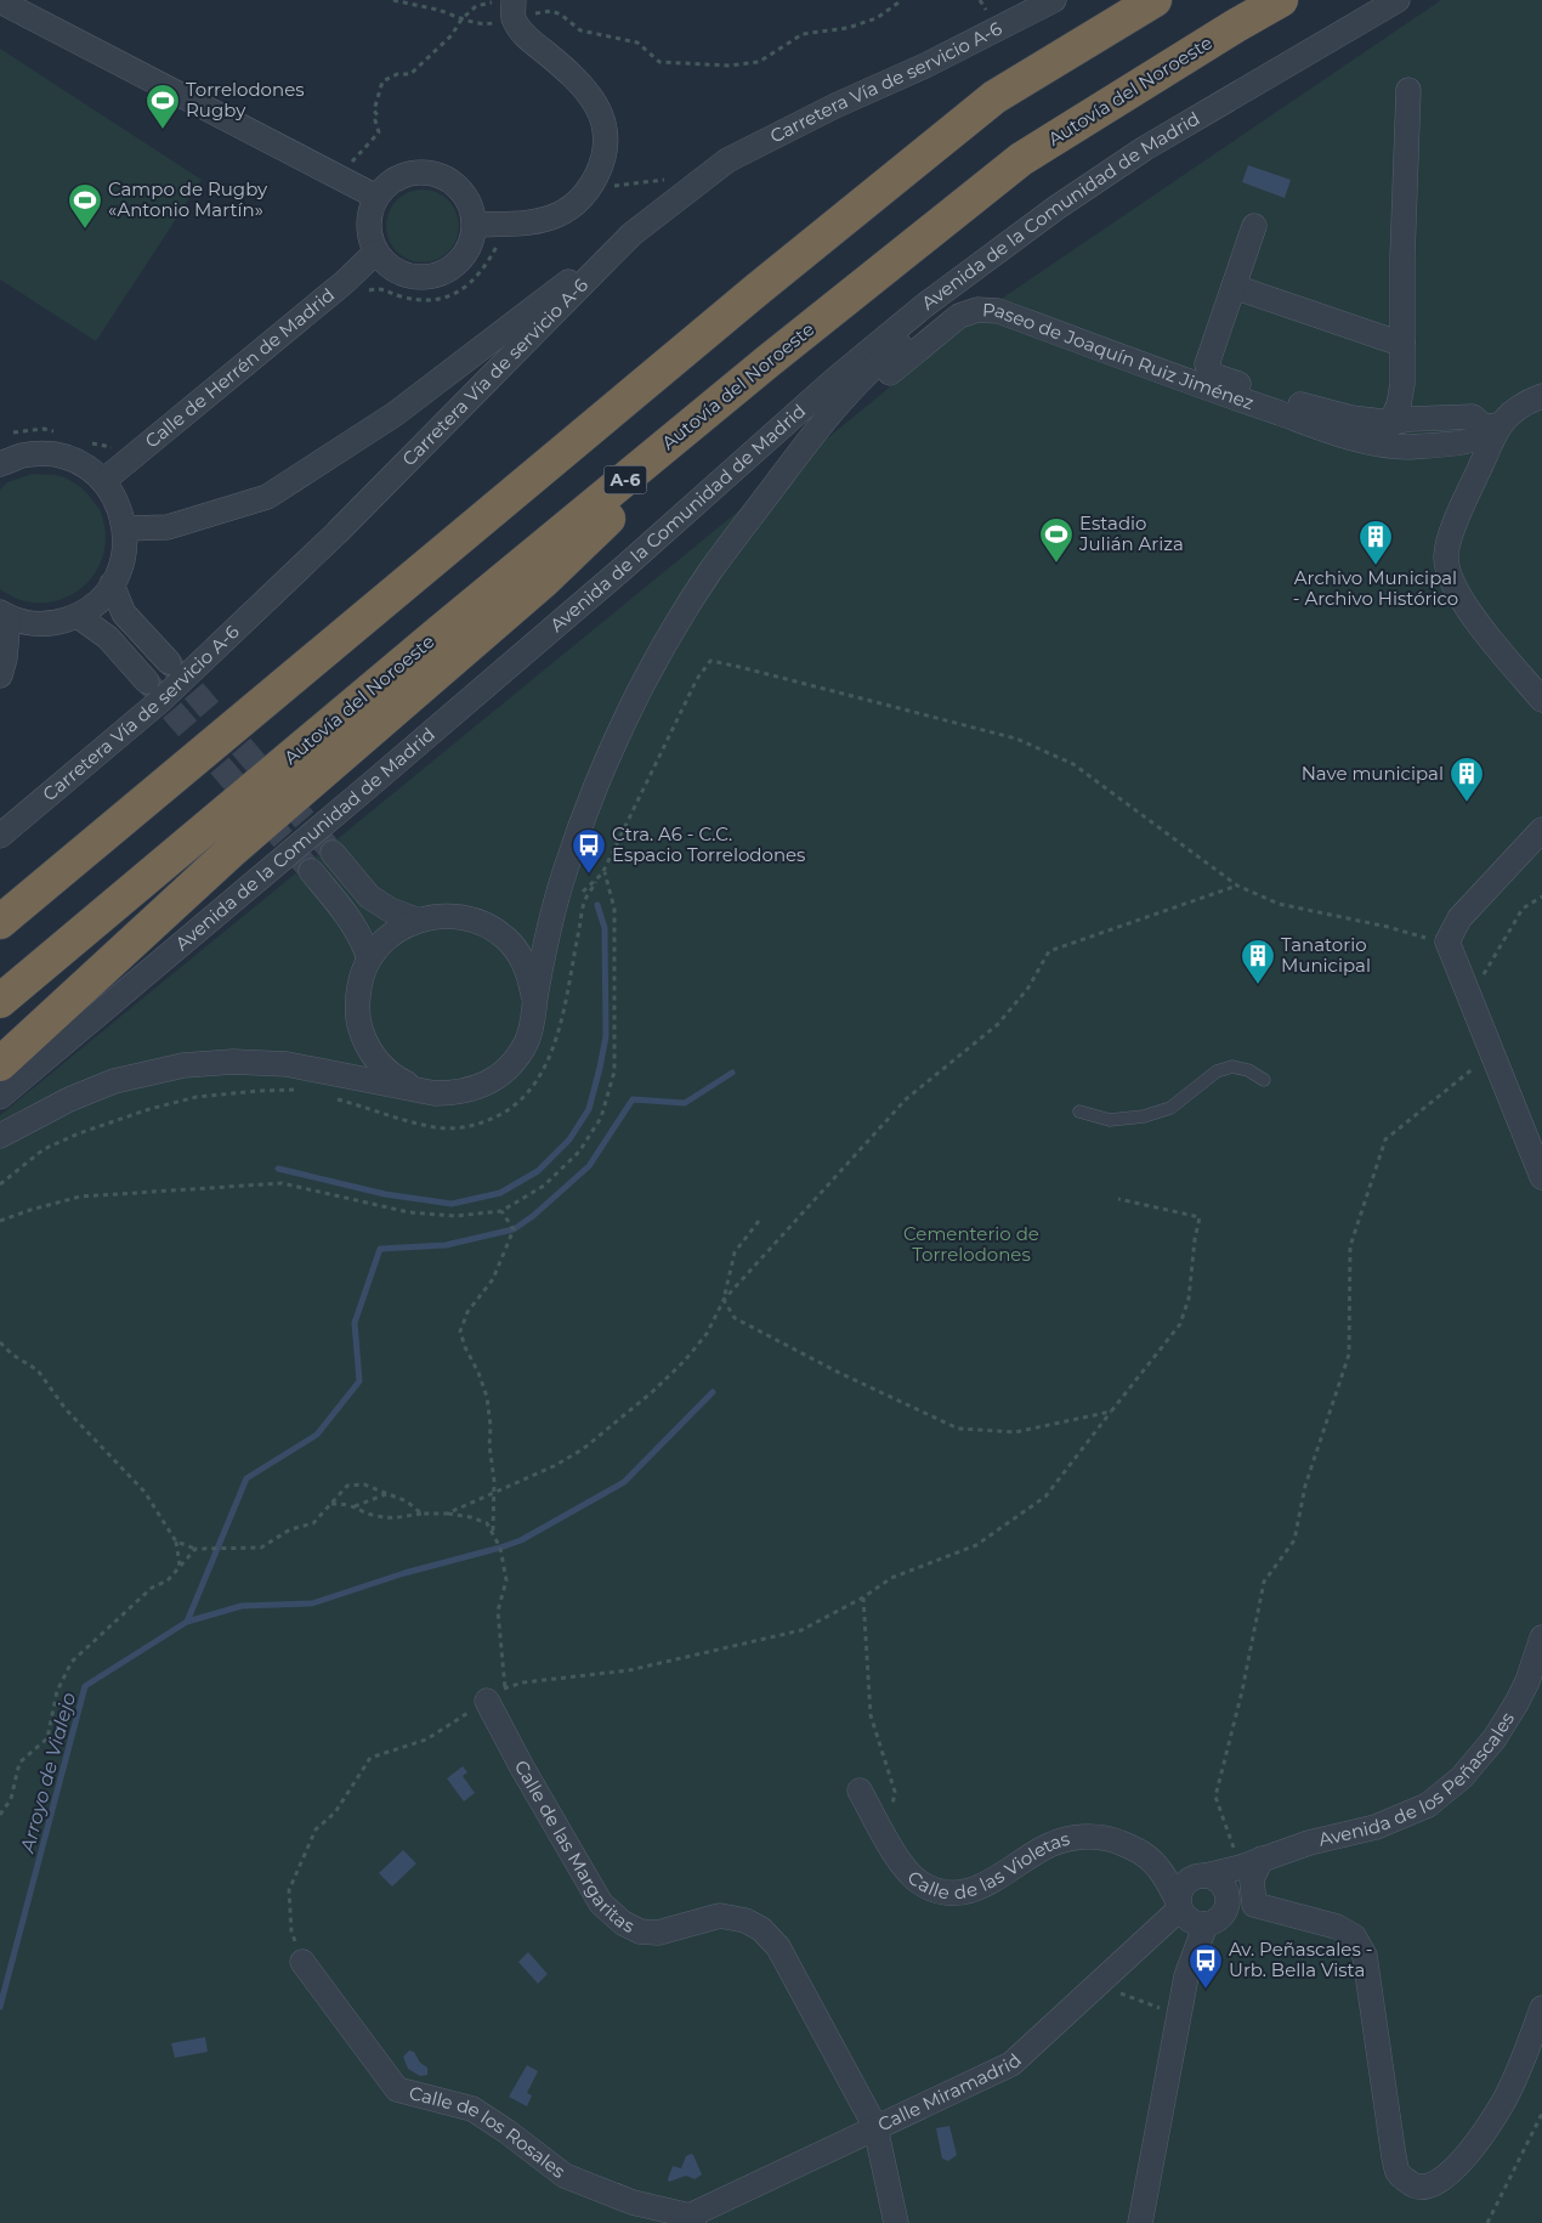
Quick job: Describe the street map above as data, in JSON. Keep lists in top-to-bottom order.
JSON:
{
  "streets": {
    "highway": ["Autovía del Noroeste", "A-6"],
    "street": [
      "Carretera Vía de servicio A-6",
      "Avenida de la Comunidad de Madrid",
      "Paseo de Joaquín Ruiz Jiménez",
      "Calle de Herrén de Madrid",
      "Avenida de los Peñascales",
      "Calle de las Margaritas",
      "Calle de las Violetas",
      "Calle Miramadrid",
      "Calle de los Rosales"
    ]
  },
  "crossings": [
    ["Avenida de los Peñascales", "Calle de las Violetas"],
    ["Avenida de los Peñascales", "Calle Miramadrid"],
    ["Calle de las Margaritas", "Calle Miramadrid"],
    ["Calle de las Violetas", "Calle Miramadrid"],
    ["Calle Miramadrid", "Calle de los Rosales"]
  ],
  "water": ["Arroyo de Vialejo"],
  "parks": ["Cementerio de Torrelodones"],
  "places": {
    "sports": ["Torrelodones Rugby", "Campo de Rugby «Antonio Martín»", "Estadio Julián Ariza"],
    "building": ["Archivo Municipal - Archivo Histórico", "Nave municipal", "Tanatorio Municipal"],
    "bus stop": ["Ctra. A6 - C.C. Espacio Torrelodones", "Av. Peñascales - Urb. Bella Vista"]
  }
}
